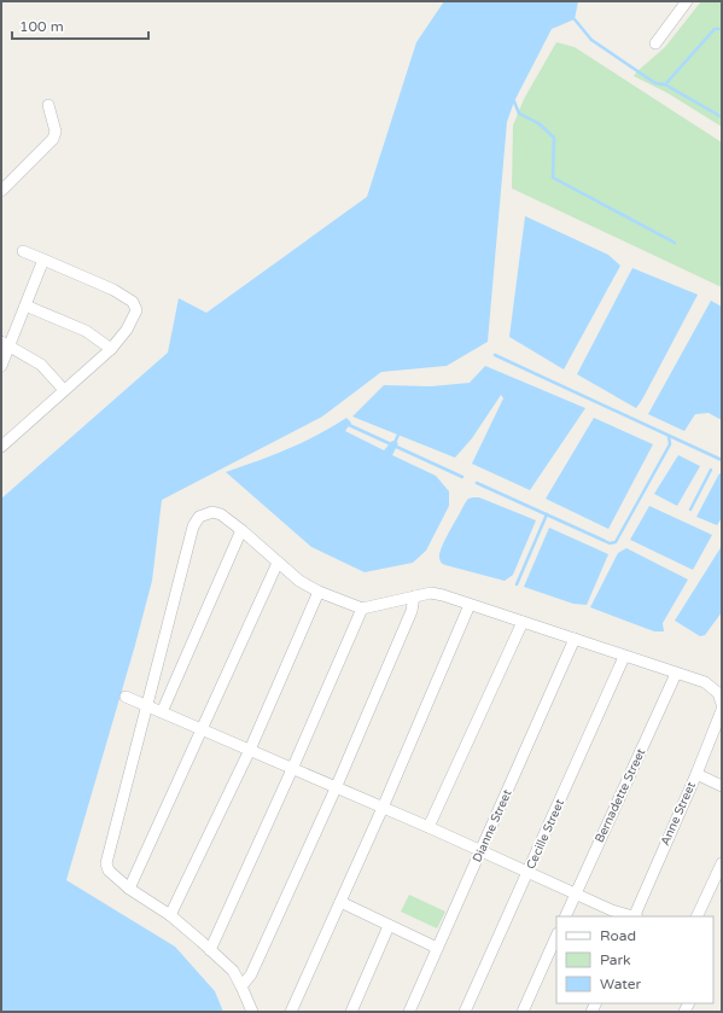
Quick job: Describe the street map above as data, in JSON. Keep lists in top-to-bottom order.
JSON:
{
  "streets": {
    "street": [
      "Bernadette Street",
      "Anne Street",
      "Dianne Street",
      "Cecille Street"
    ]
  },
  "legend": ["Road", "Park", "Water"],
  "scale_bar": "100 m"
}
